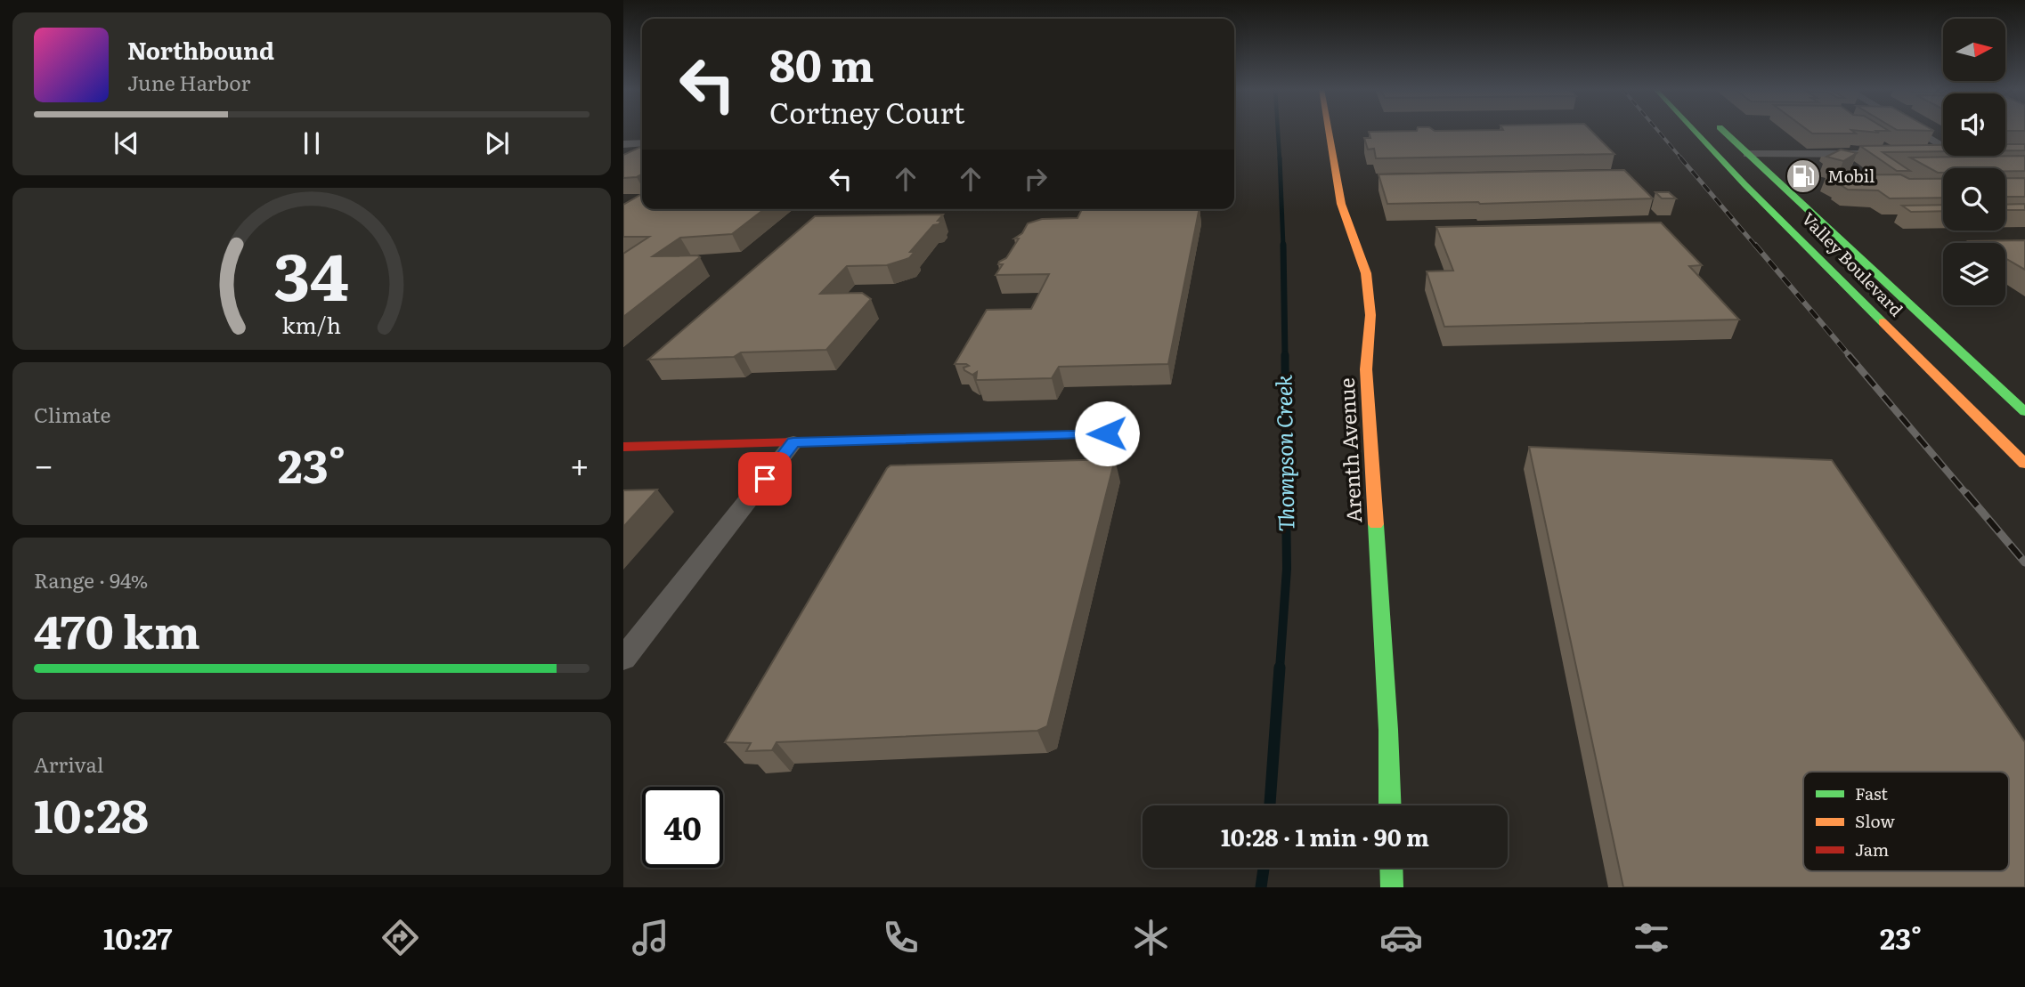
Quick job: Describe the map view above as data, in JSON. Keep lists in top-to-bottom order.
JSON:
{
  "streets": {
    "main road": ["Valley Boulevard", "Arenth Avenue"]
  },
  "water": ["Thompson Creek"],
  "places": {
    "fuel station": ["Mobil"]
  },
  "legend": ["Fast", "Slow", "Jam"],
  "north": "right",
  "page": {
    "turn": ["80 m", "Cortney Court"],
    "song": ["Northbound", "June Harbor"],
    "tile": [
      "Climate",
      ["Range · 94%", "470 km"],
      ["Arrival", "10:28"]
    ],
    "heat": ["−", "23°", "+"],
    "limit": "40",
    "trip": "10:28 · 1 min · 90 m",
    "tabs": ["10:27", "23°"],
    "gauge": ["34", "km/h"]
  }
}
